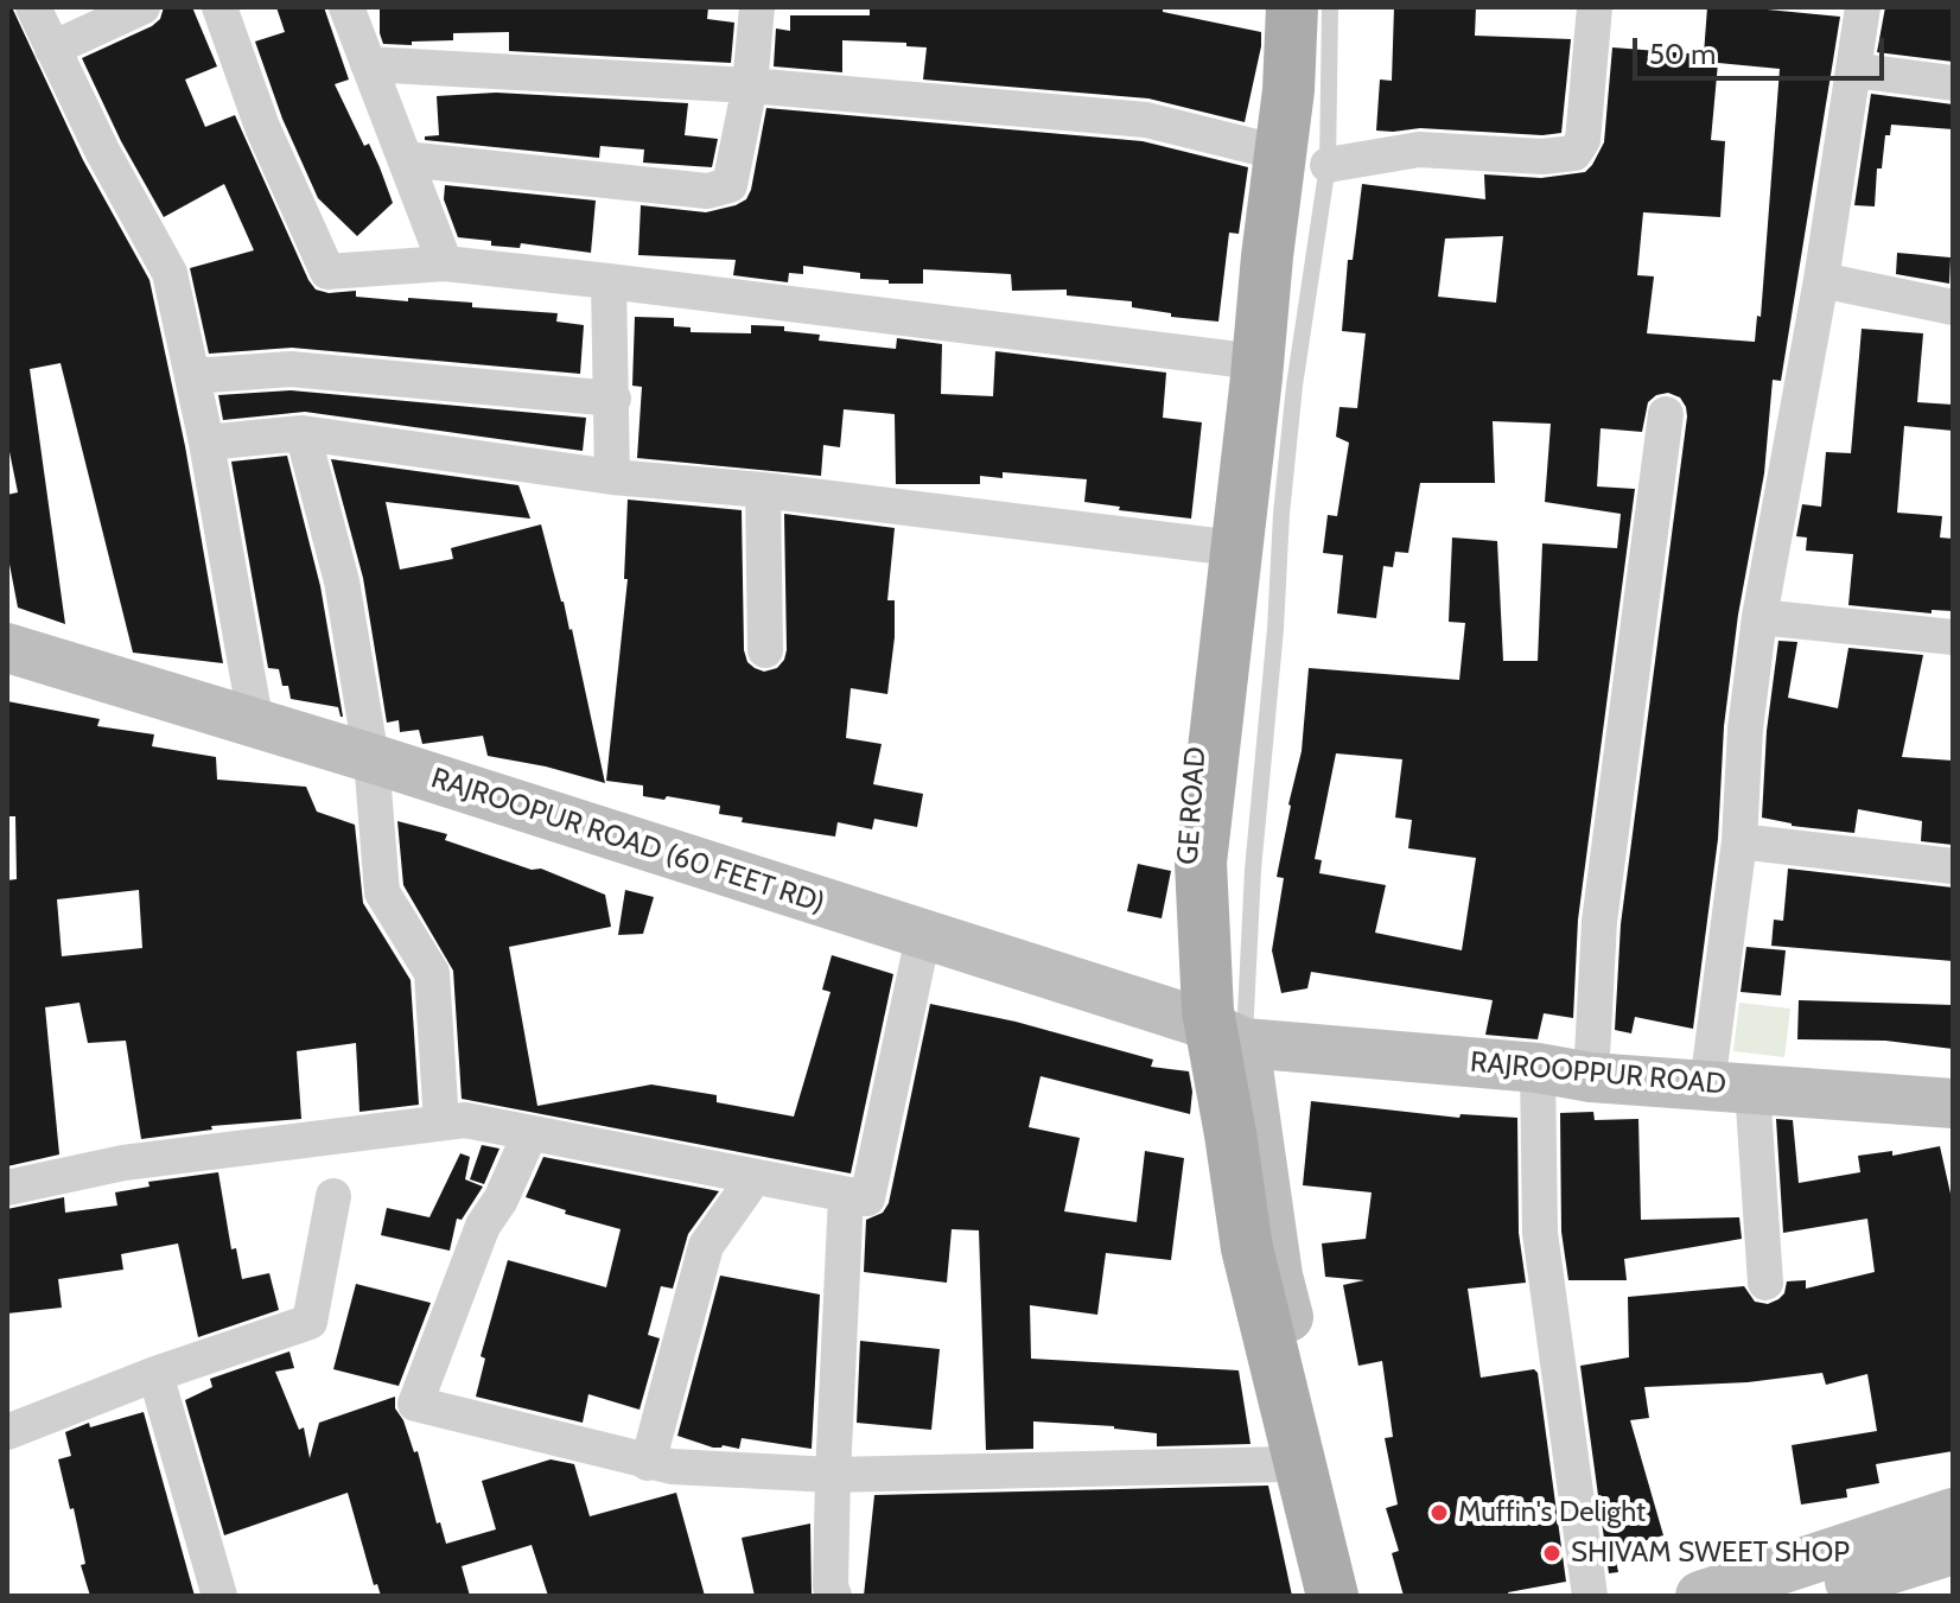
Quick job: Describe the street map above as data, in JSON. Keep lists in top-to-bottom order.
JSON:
{
  "streets": {
    "main road": ["GE ROAD", "RAJROOPUR ROAD (60 FEET RD)", "RAJROOPPUR ROAD"]
  },
  "crossings": [
    ["GE ROAD", "RAJROOPUR ROAD (60 FEET RD)"],
    ["RAJROOPUR ROAD (60 FEET RD)", "RAJROOPPUR ROAD"]
  ],
  "places": ["Muffin's Delight", "SHIVAM SWEET SHOP"],
  "scale_bar": "50 m"
}
